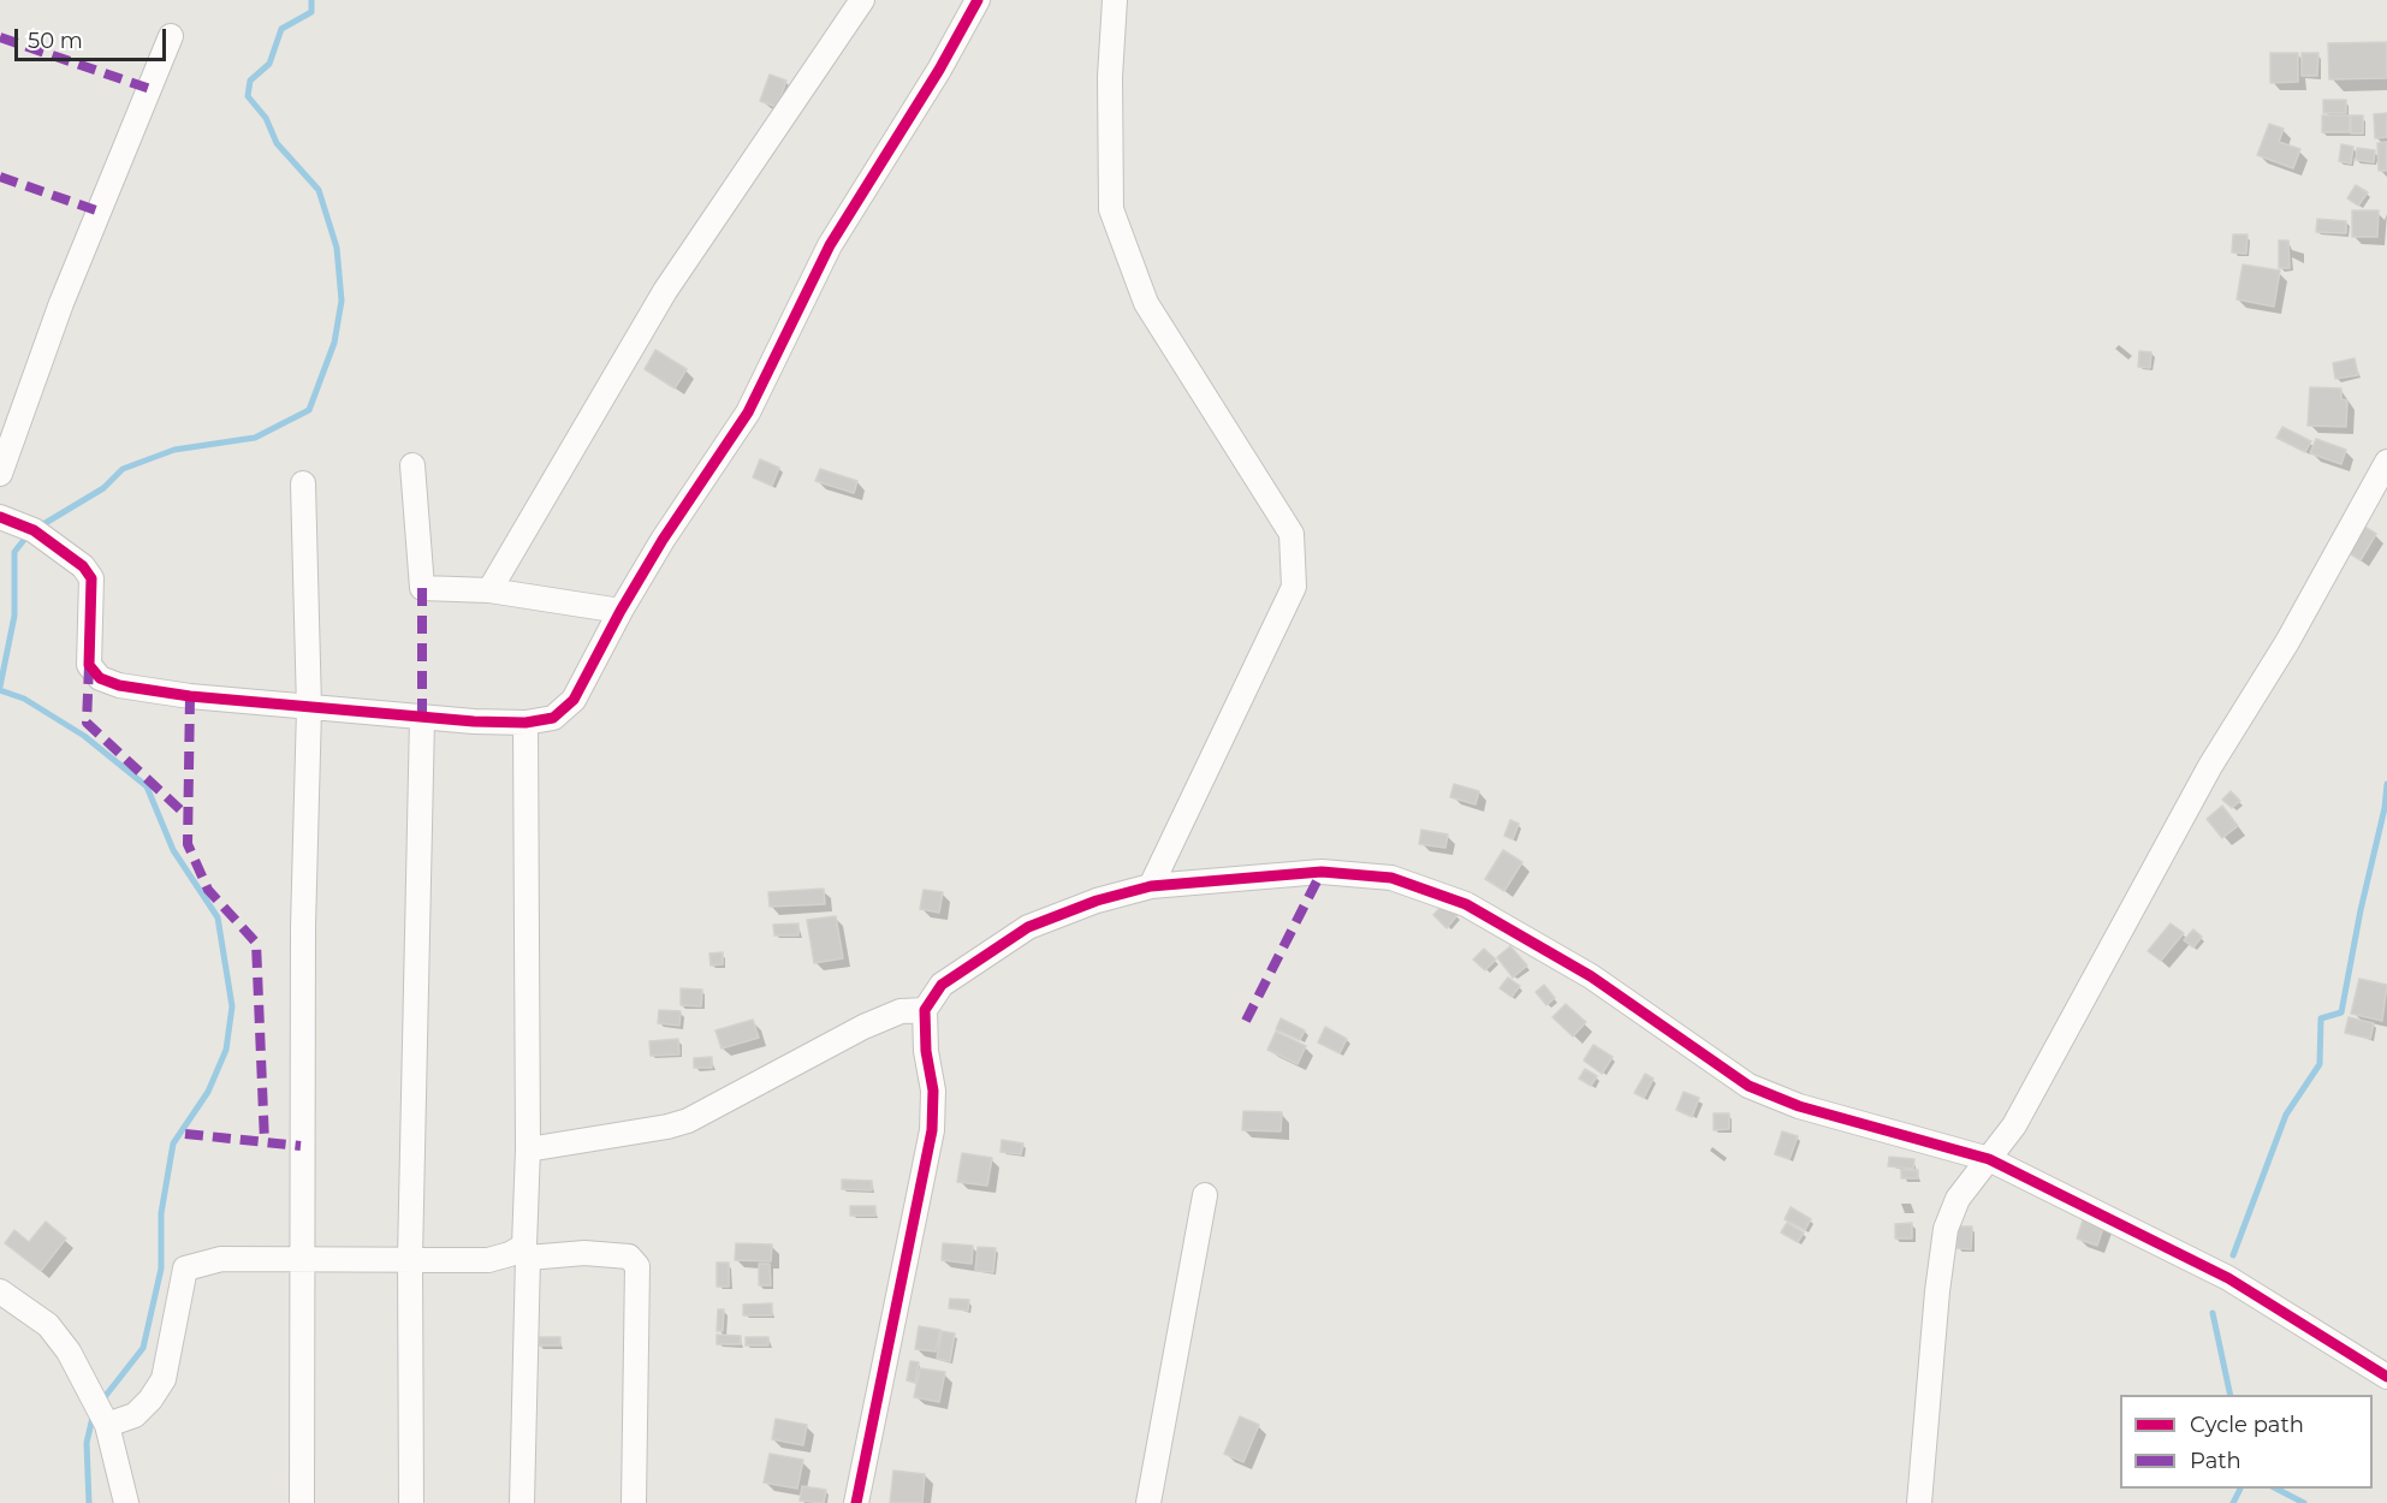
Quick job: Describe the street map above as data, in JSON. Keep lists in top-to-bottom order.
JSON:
{
  "legend": ["Cycle path", "Path"],
  "scale_bar": "50 m"
}
